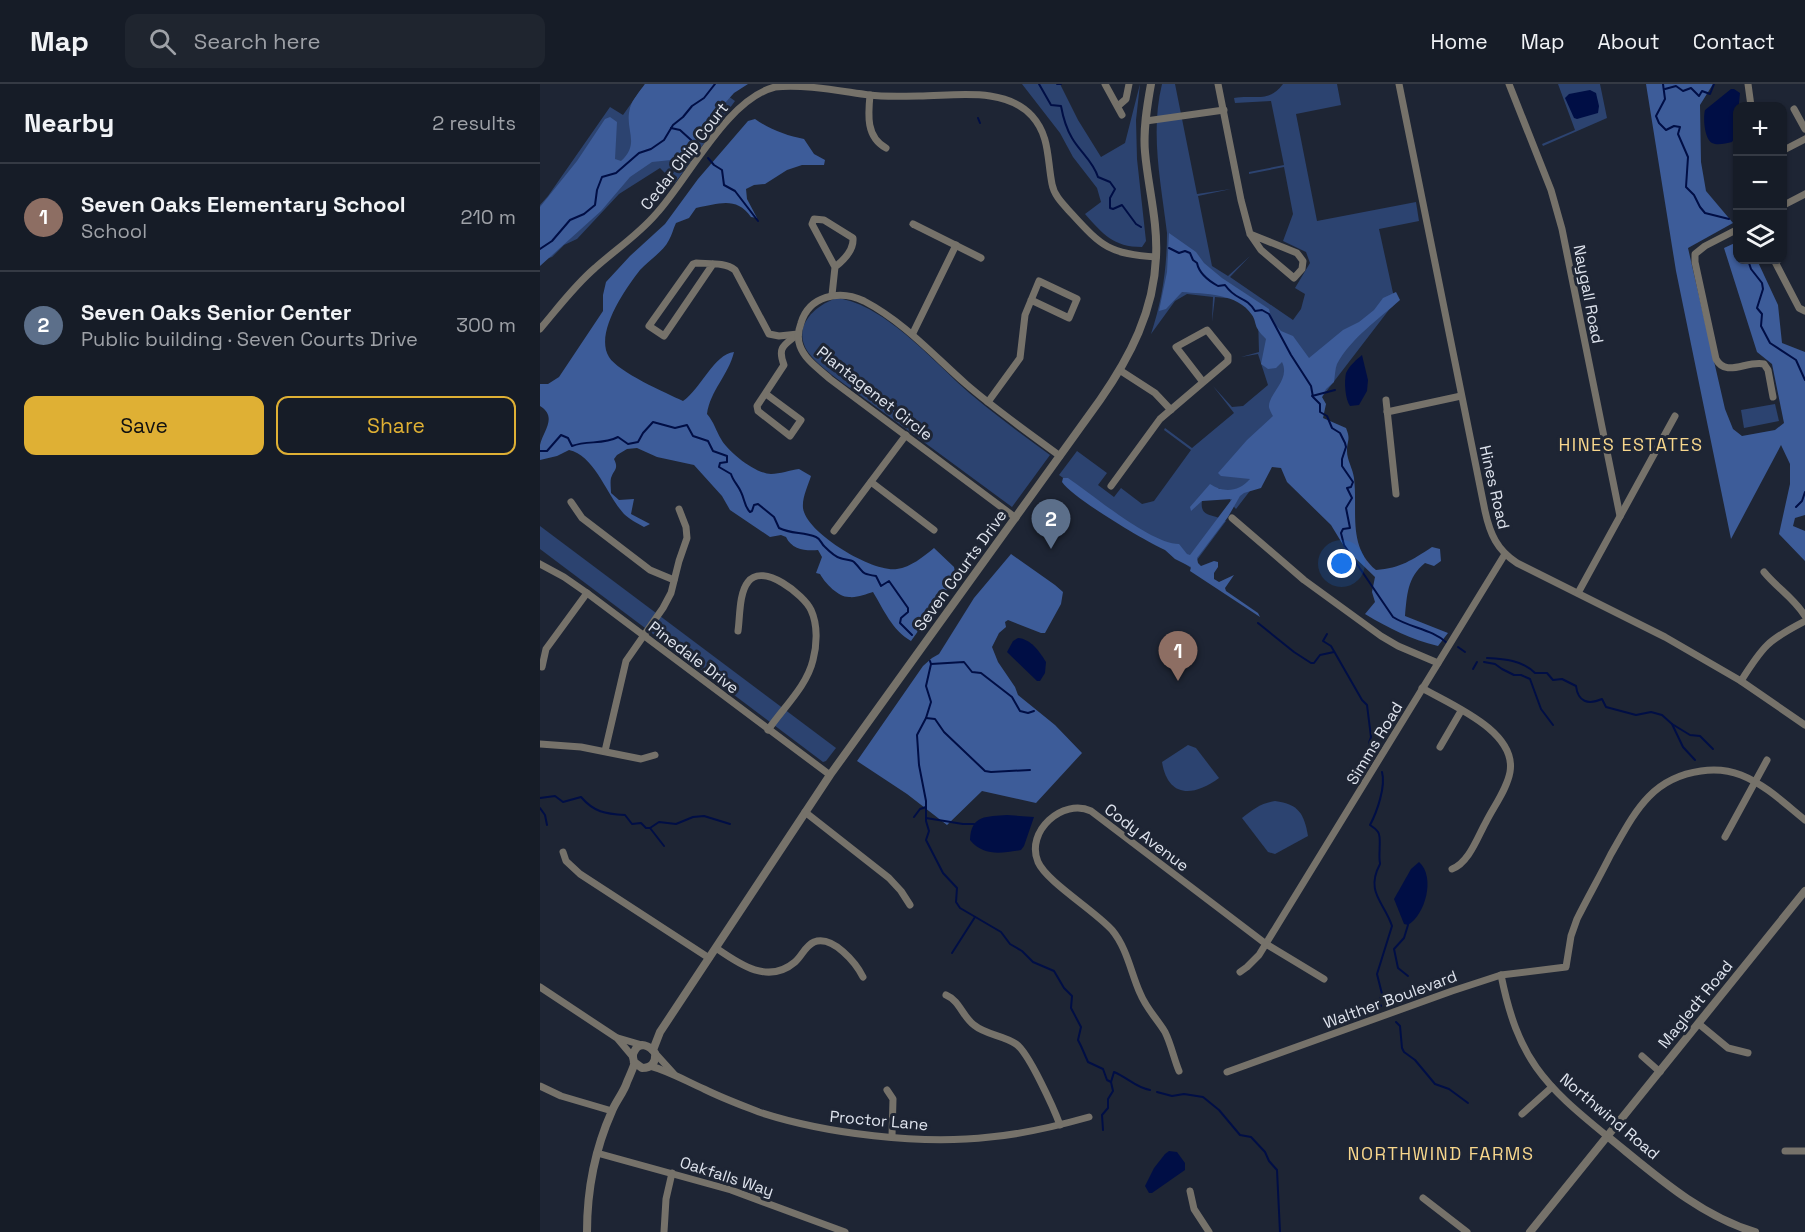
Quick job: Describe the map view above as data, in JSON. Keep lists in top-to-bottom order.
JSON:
{
  "streets": {
    "street": [
      "Cedar Chip Court",
      "Naygall Road",
      "Plantagenet Circle",
      "Hines Road",
      "Seven Courts Drive",
      "Pinedale Drive",
      "Simms Road",
      "Cody Avenue",
      "Walther Boulevard",
      "Magledt Road",
      "Northwind Road",
      "Proctor Lane",
      "Oakfalls Way"
    ]
  },
  "crossings": [
    ["Cedar Chip Court", "Seven Courts Drive"],
    ["Plantagenet Circle", "Seven Courts Drive"],
    ["Hines Road", "Simms Road"],
    ["Seven Courts Drive", "Pinedale Drive"],
    ["Seven Courts Drive", "Proctor Lane"],
    ["Simms Road", "Cody Avenue"],
    ["Walther Boulevard", "Northwind Road"],
    ["Magledt Road", "Northwind Road"]
  ],
  "districts": ["HINES ESTATES", "NORTHWIND FARMS"],
  "page": {
    "header": "Map",
    "search": "Search here",
    "nav": [
      "Home",
      "Map",
      "About",
      "Contact"
    ],
    "heading": ["Nearby", "2 results"],
    "map_buttons": ["+", "−"],
    "list": [
      {
        "mark": "1",
        "name": "Seven Oaks Elementary School",
        "note": "School",
        "value": "210 m"
      },
      {
        "mark": "2",
        "name": "Seven Oaks Senior Center",
        "note": "Public building · Seven Courts Drive",
        "value": "300 m"
      }
    ],
    "buttons": ["Save", "Share"],
    "pins": ["2", "1"]
  }
}
